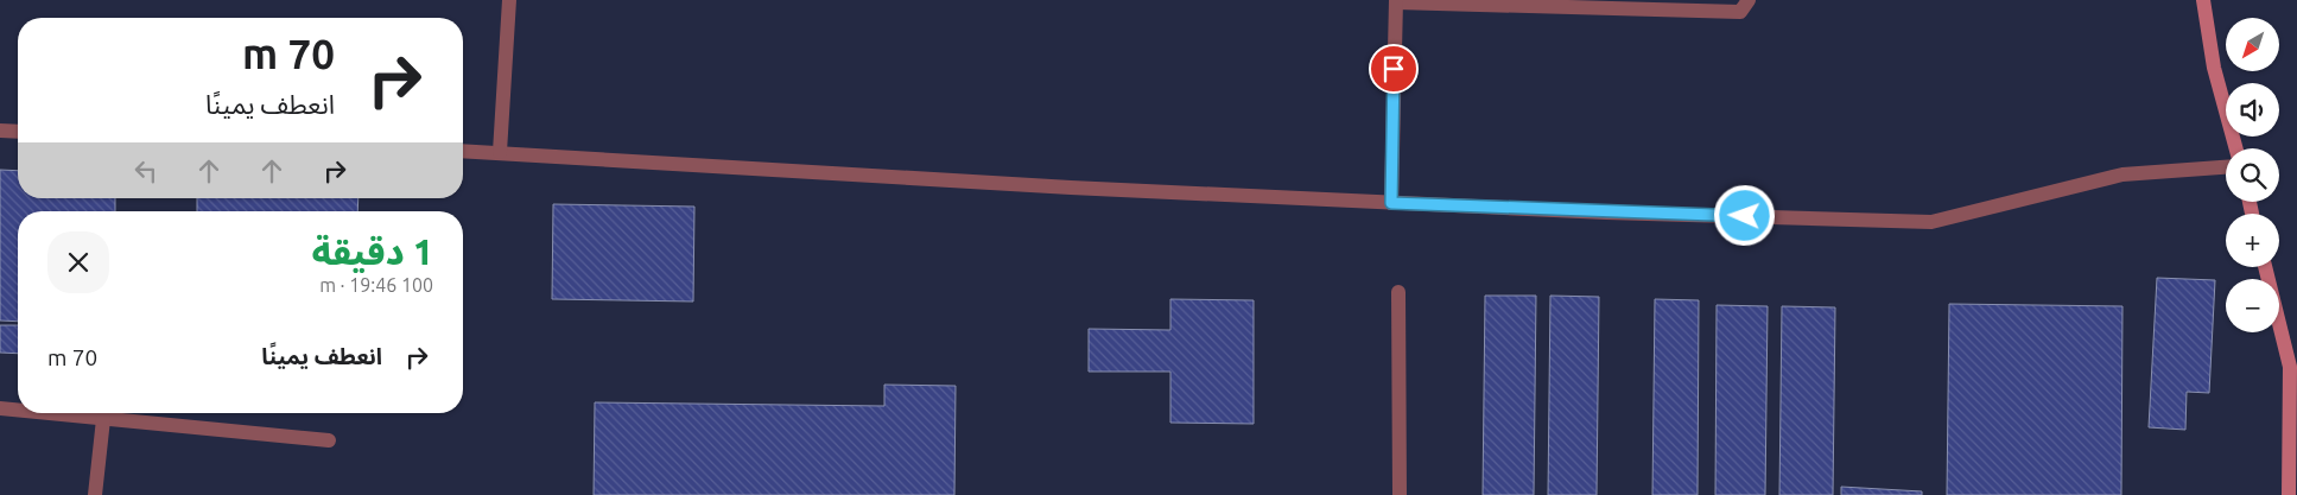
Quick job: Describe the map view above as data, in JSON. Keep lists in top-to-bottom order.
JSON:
{
  "north": "bottom left",
  "page": {
    "map_buttons": ["+", "−"],
    "turn": ["70 m", "انعطف يمينًا"],
    "heading": ["1 دقيقة", "100 m · 19:46"],
    "list": [
      {
        "name": "انعطف يمينًا",
        "value": "70 m"
      }
    ]
  }
}
